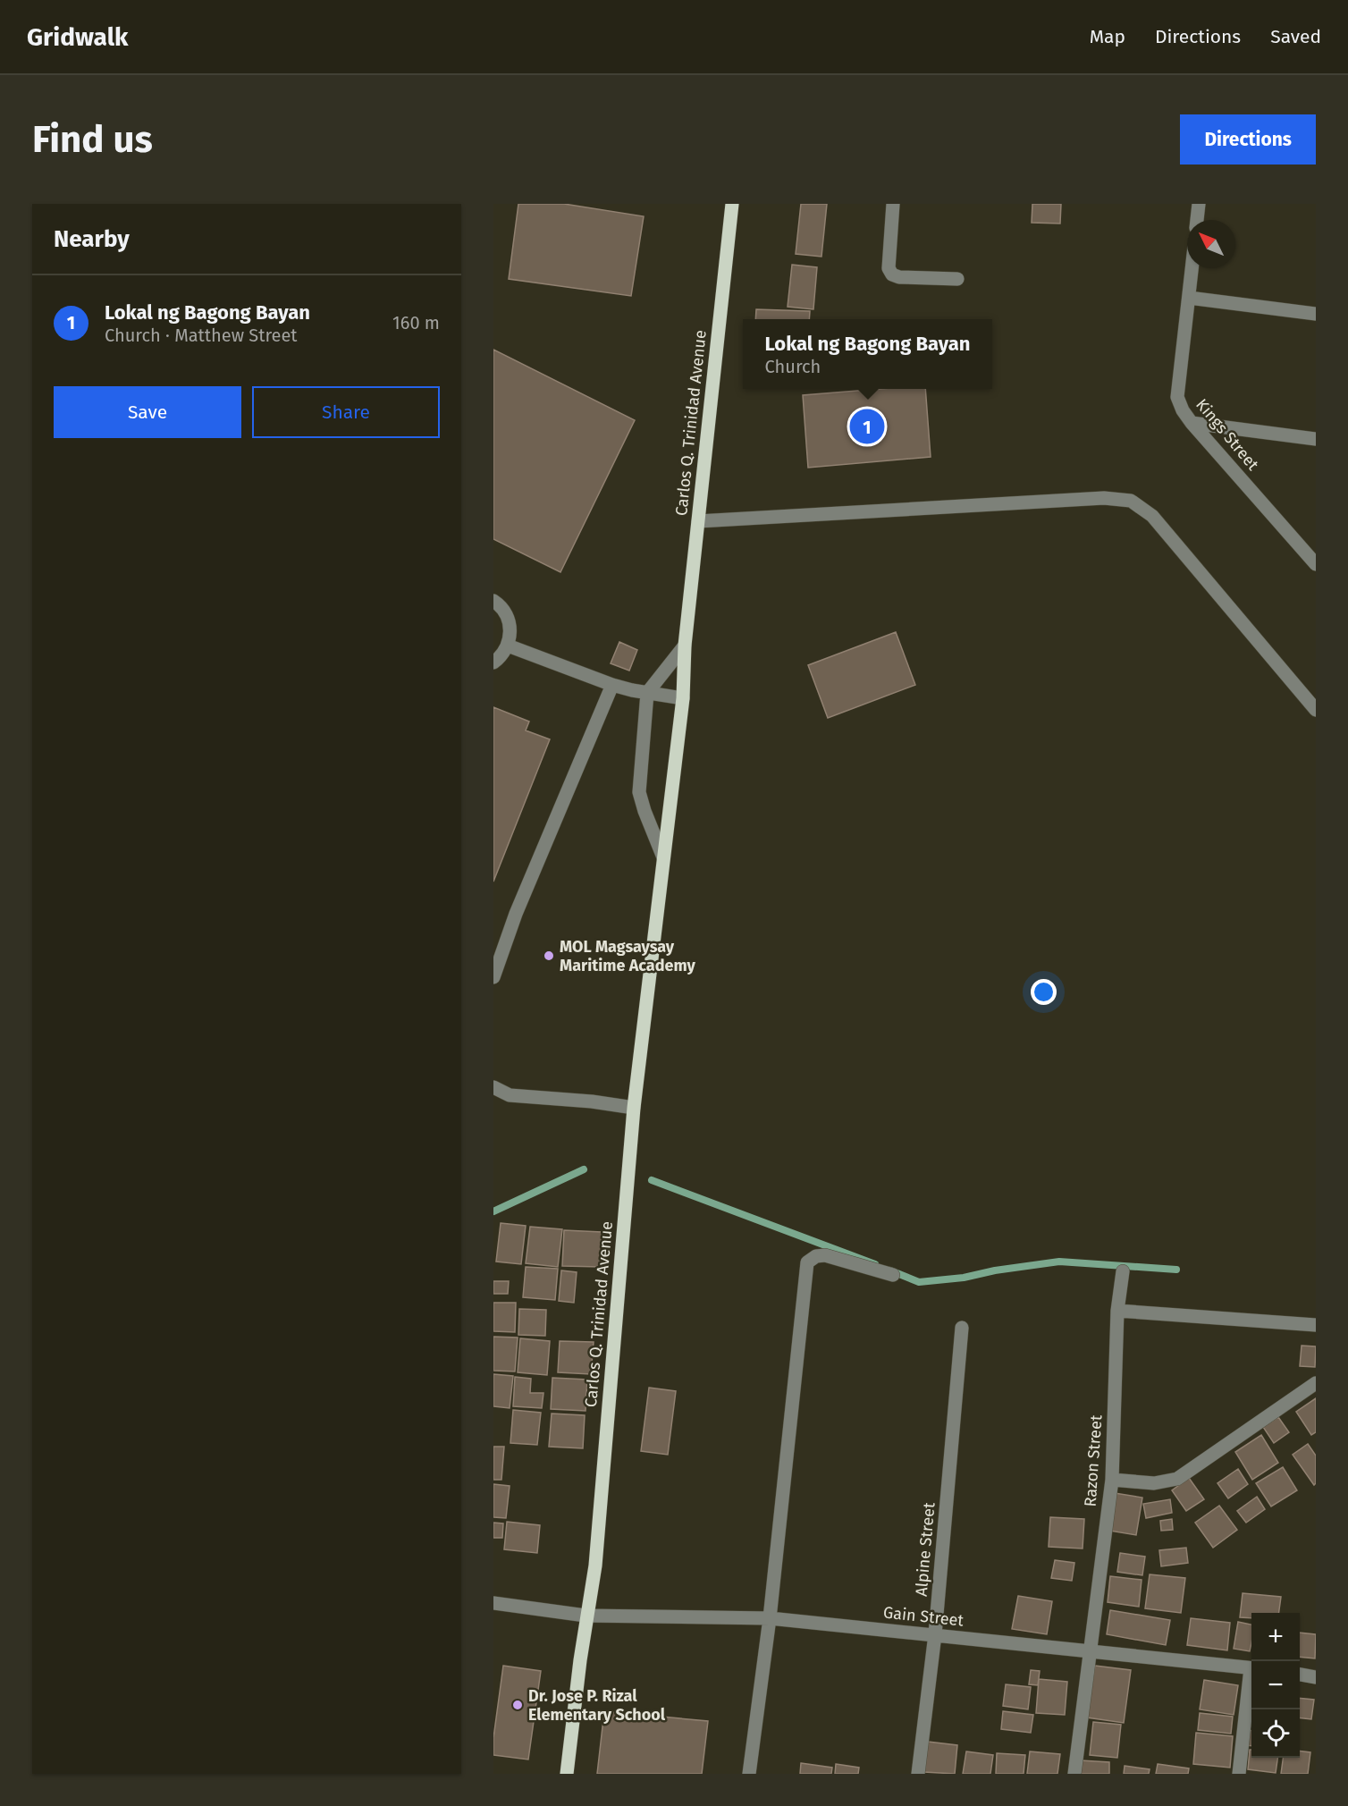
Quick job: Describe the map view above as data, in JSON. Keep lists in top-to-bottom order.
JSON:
{
  "streets": {
    "main road": ["Carlos Q. Trinidad Avenue"],
    "street": [
      "Kings Street",
      "Razon Street",
      "Alpine Street",
      "Gain Street"
    ]
  },
  "crossings": [
    ["Carlos Q. Trinidad Avenue", "Gain Street"],
    ["Razon Street", "Gain Street"],
    ["Alpine Street", "Gain Street"]
  ],
  "places": ["MOL Magsaysay Maritime Academy", "Dr. Jose P. Rizal Elementary School"],
  "north": "top left",
  "page": {
    "header": "Gridwalk",
    "nav": ["Map", "Directions", "Saved"],
    "buttons": [
      "Directions",
      ["Save", "Share"]
    ],
    "title": "Find us",
    "heading": "Nearby",
    "list": [
      {
        "mark": "1",
        "name": "Lokal ng Bagong Bayan",
        "note": "Church · Matthew Street",
        "value": "160 m"
      }
    ],
    "popup": ["Lokal ng Bagong Bayan", "Church"],
    "pins": "1",
    "map_buttons": ["+", "−"]
  }
}
